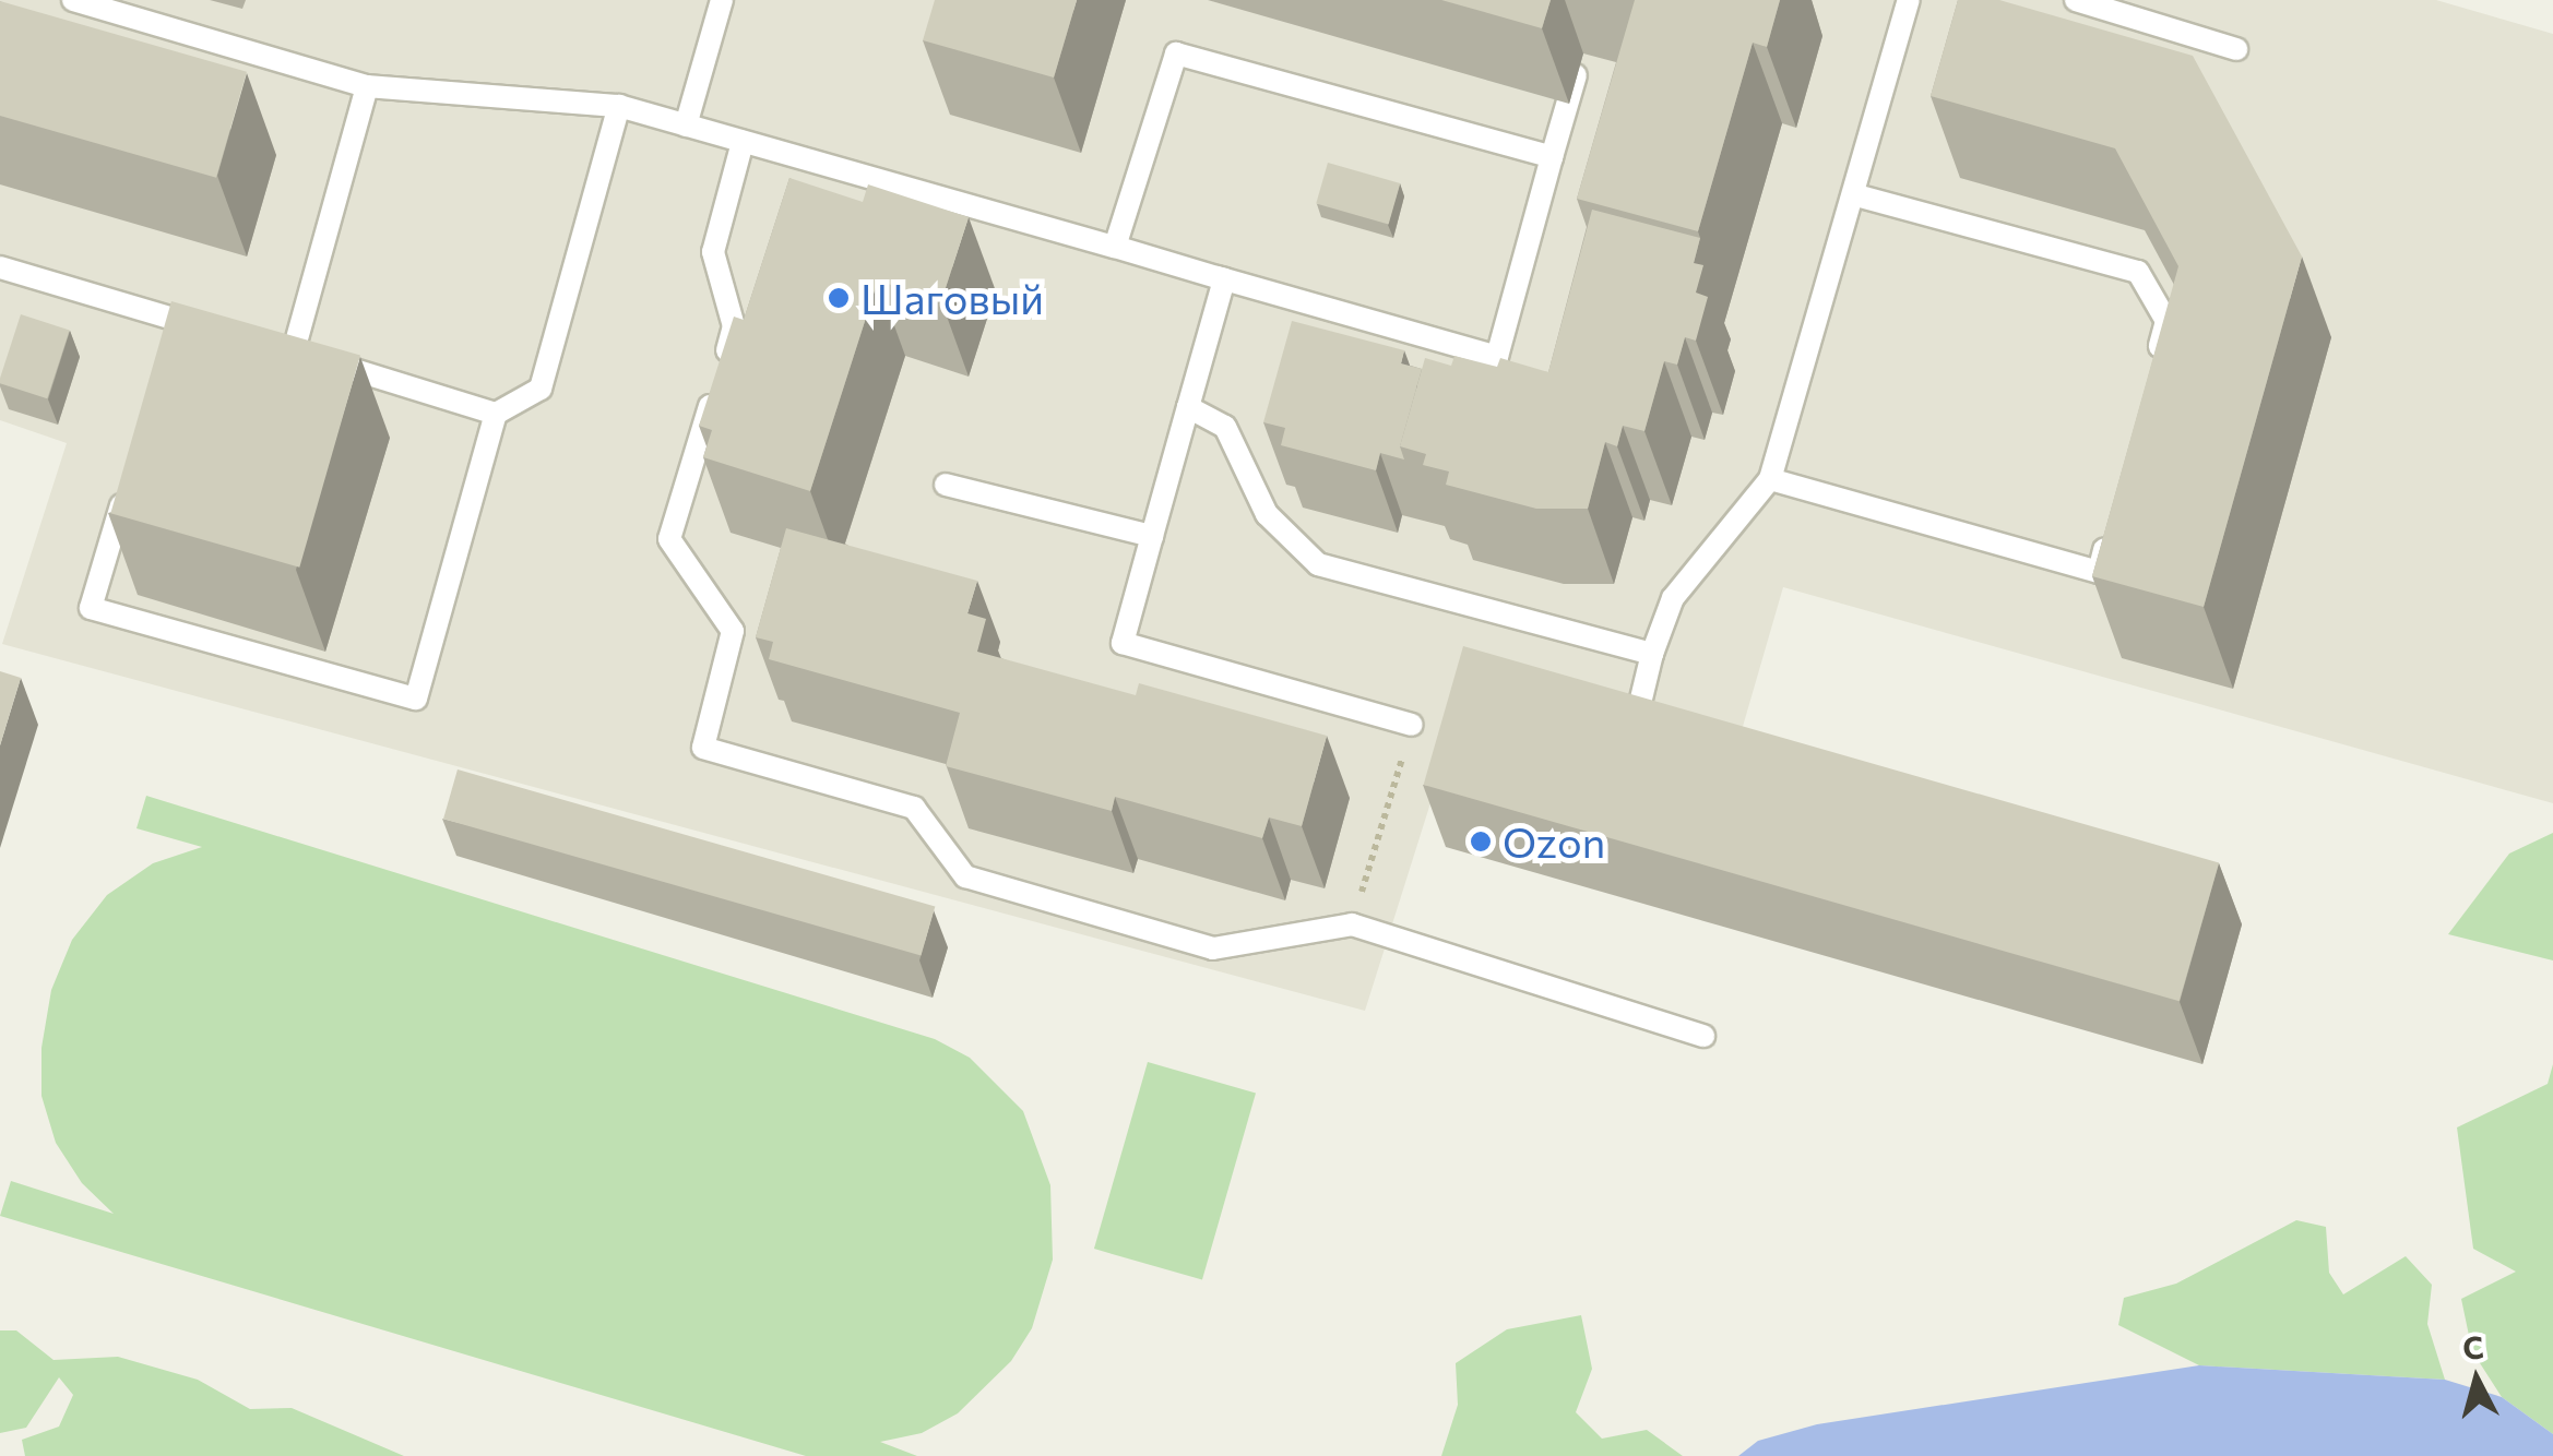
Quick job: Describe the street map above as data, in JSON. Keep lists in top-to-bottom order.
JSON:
{
  "places": ["Шаговый", "Ozon"],
  "north": "top"
}
